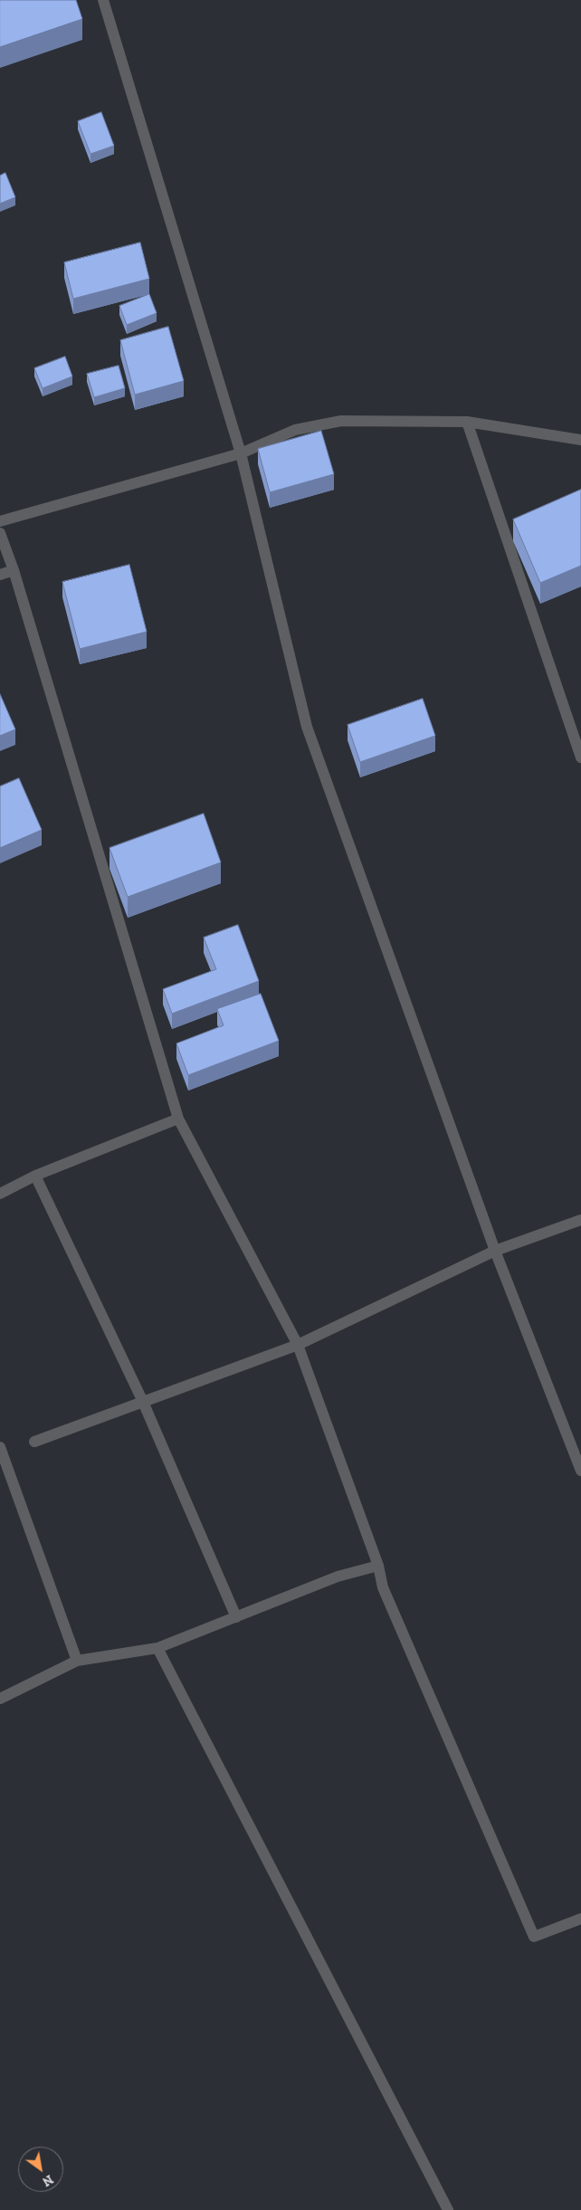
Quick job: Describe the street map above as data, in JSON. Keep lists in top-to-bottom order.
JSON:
{
  "north": "bottom right"
}
